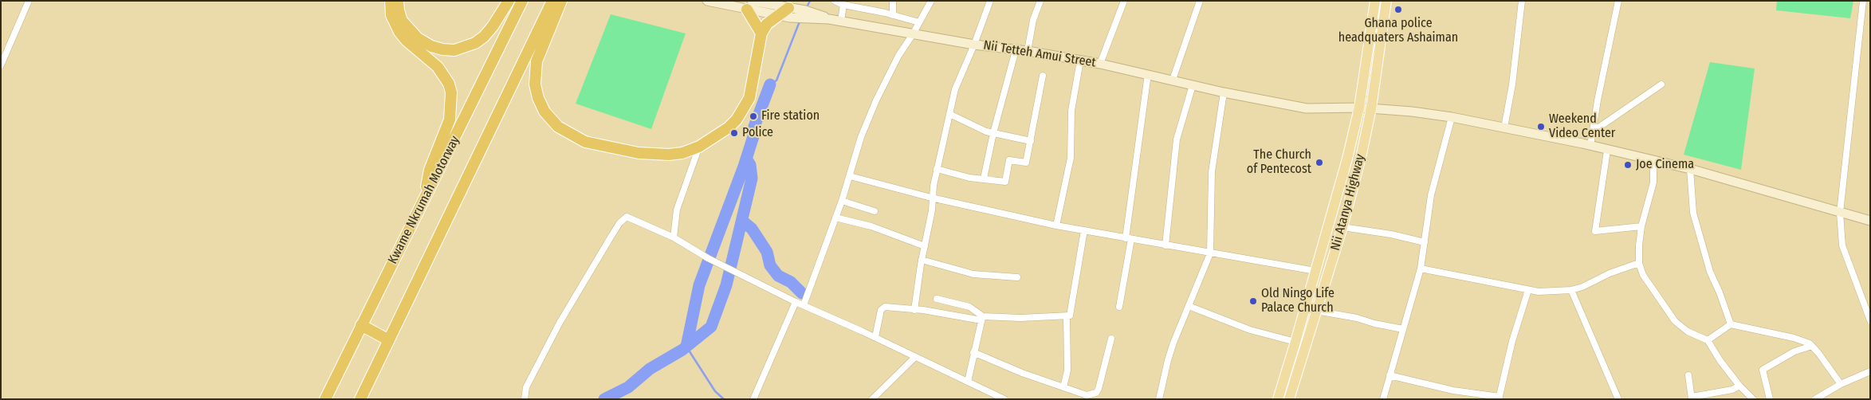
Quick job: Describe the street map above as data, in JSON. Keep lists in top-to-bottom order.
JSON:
{
  "streets": {
    "highway": ["Kwame Nkrumah Motorway"],
    "main road": ["Nii Tetteh Amui Street", "Nii Atanya Highway"]
  },
  "crossings": [
    ["Nii Tetteh Amui Street", "Nii Atanya Highway"]
  ],
  "places": [
    "Ghana police headquaters Ashaiman",
    "Fire station",
    "Weekend Video Center",
    "Police",
    "The Church of Pentecost",
    "Joe Cinema",
    "Old Ningo Life Palace Church"
  ]
}
